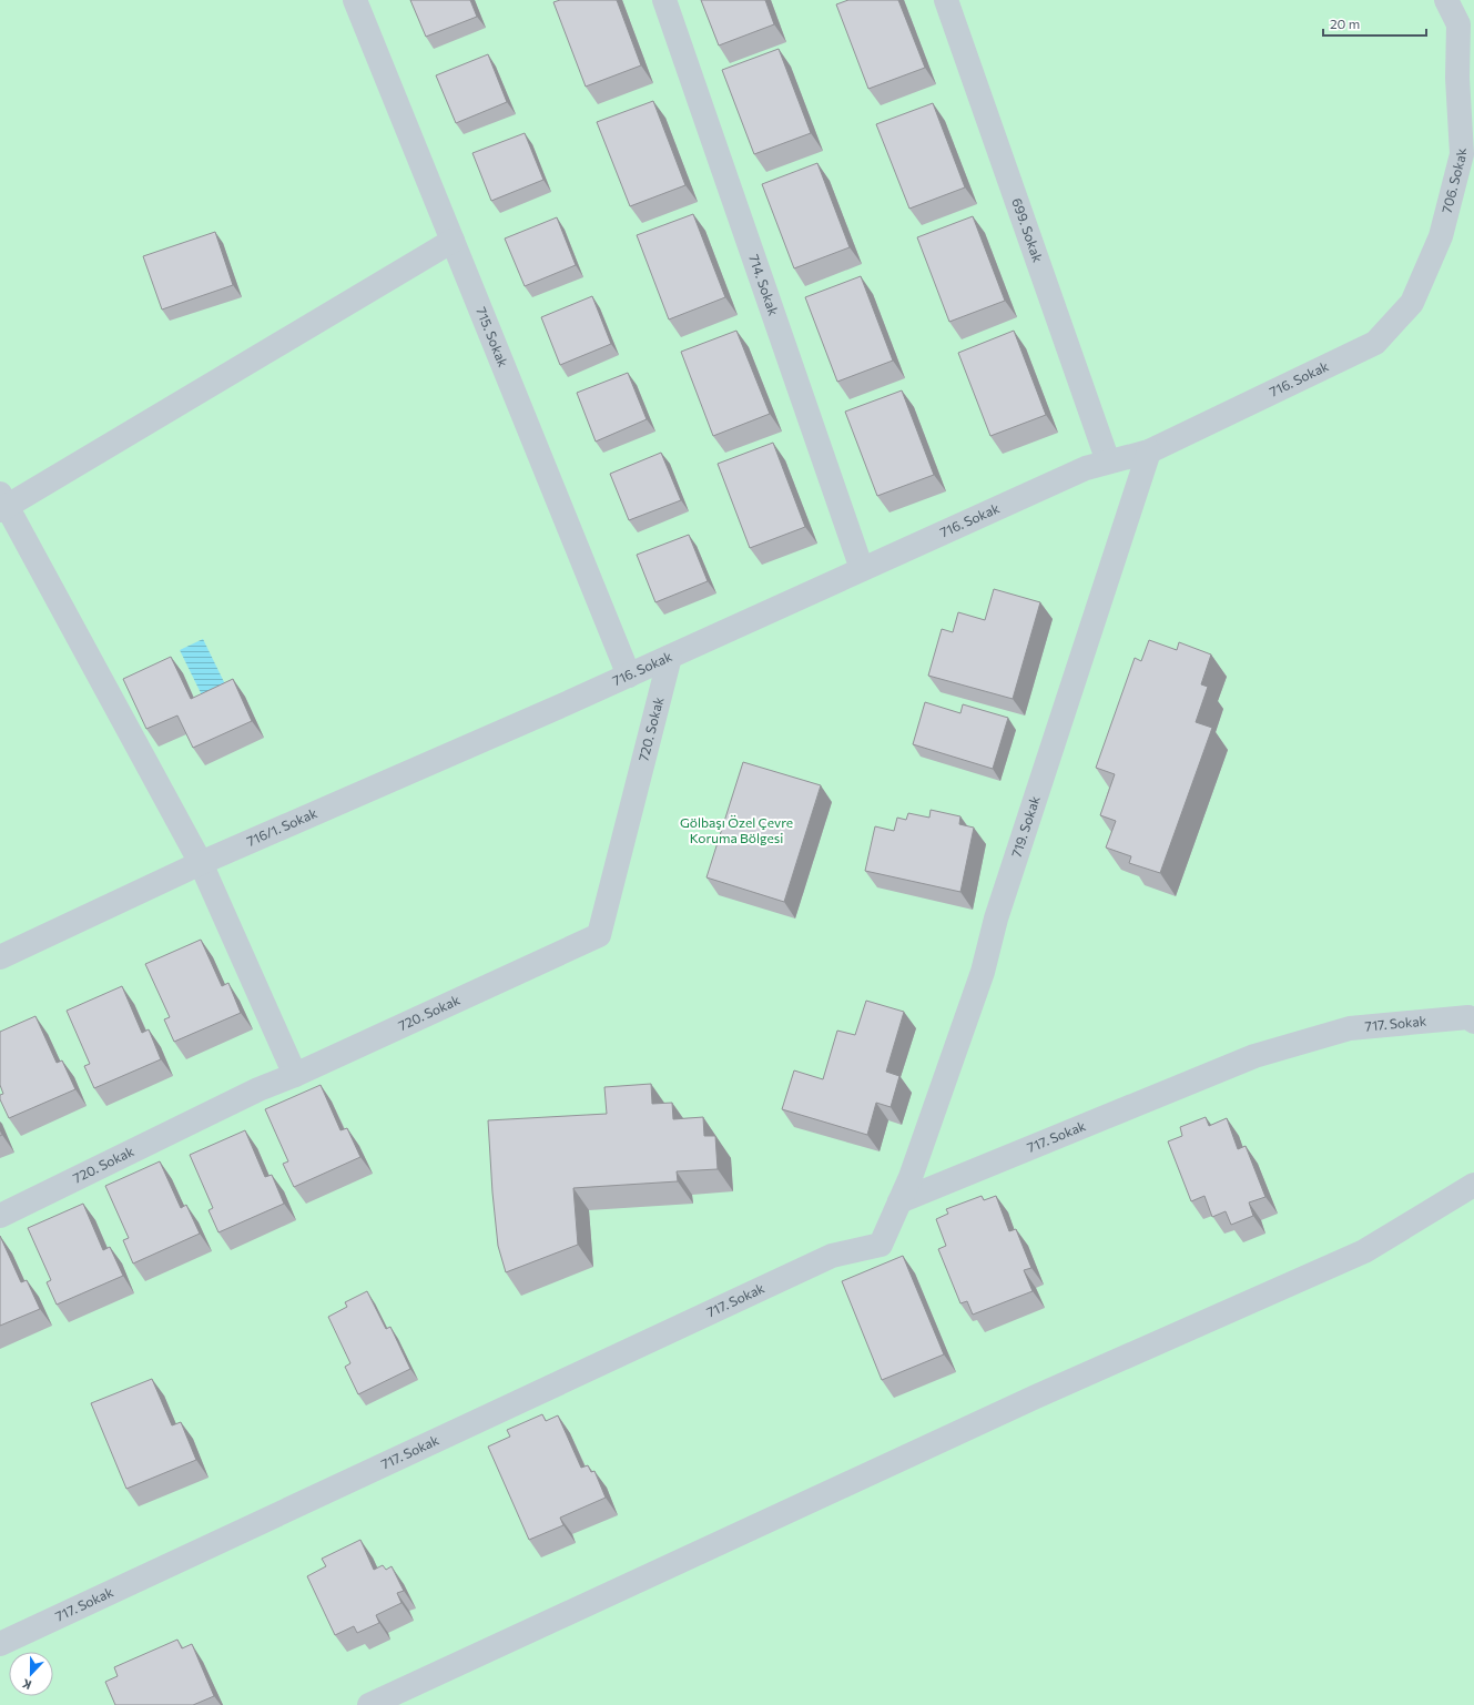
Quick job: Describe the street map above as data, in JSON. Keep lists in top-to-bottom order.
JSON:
{
  "streets": {
    "street": [
      "706. Sokak",
      "699. Sokak",
      "714. Sokak",
      "715. Sokak",
      "716. Sokak",
      "720. Sokak",
      "716/1. Sokak",
      "719. Sokak",
      "717. Sokak"
    ]
  },
  "crossings": [
    ["706. Sokak", "716. Sokak"],
    ["699. Sokak", "716. Sokak"],
    ["714. Sokak", "716. Sokak"],
    ["715. Sokak", "716. Sokak"],
    ["716. Sokak", "720. Sokak"],
    ["716. Sokak", "716/1. Sokak"],
    ["716. Sokak", "719. Sokak"],
    ["719. Sokak", "717. Sokak"]
  ],
  "parks": ["Gölbaşı Özel Çevre Koruma Bölgesi"],
  "scale_bar": "20 m",
  "north": "bottom"
}
